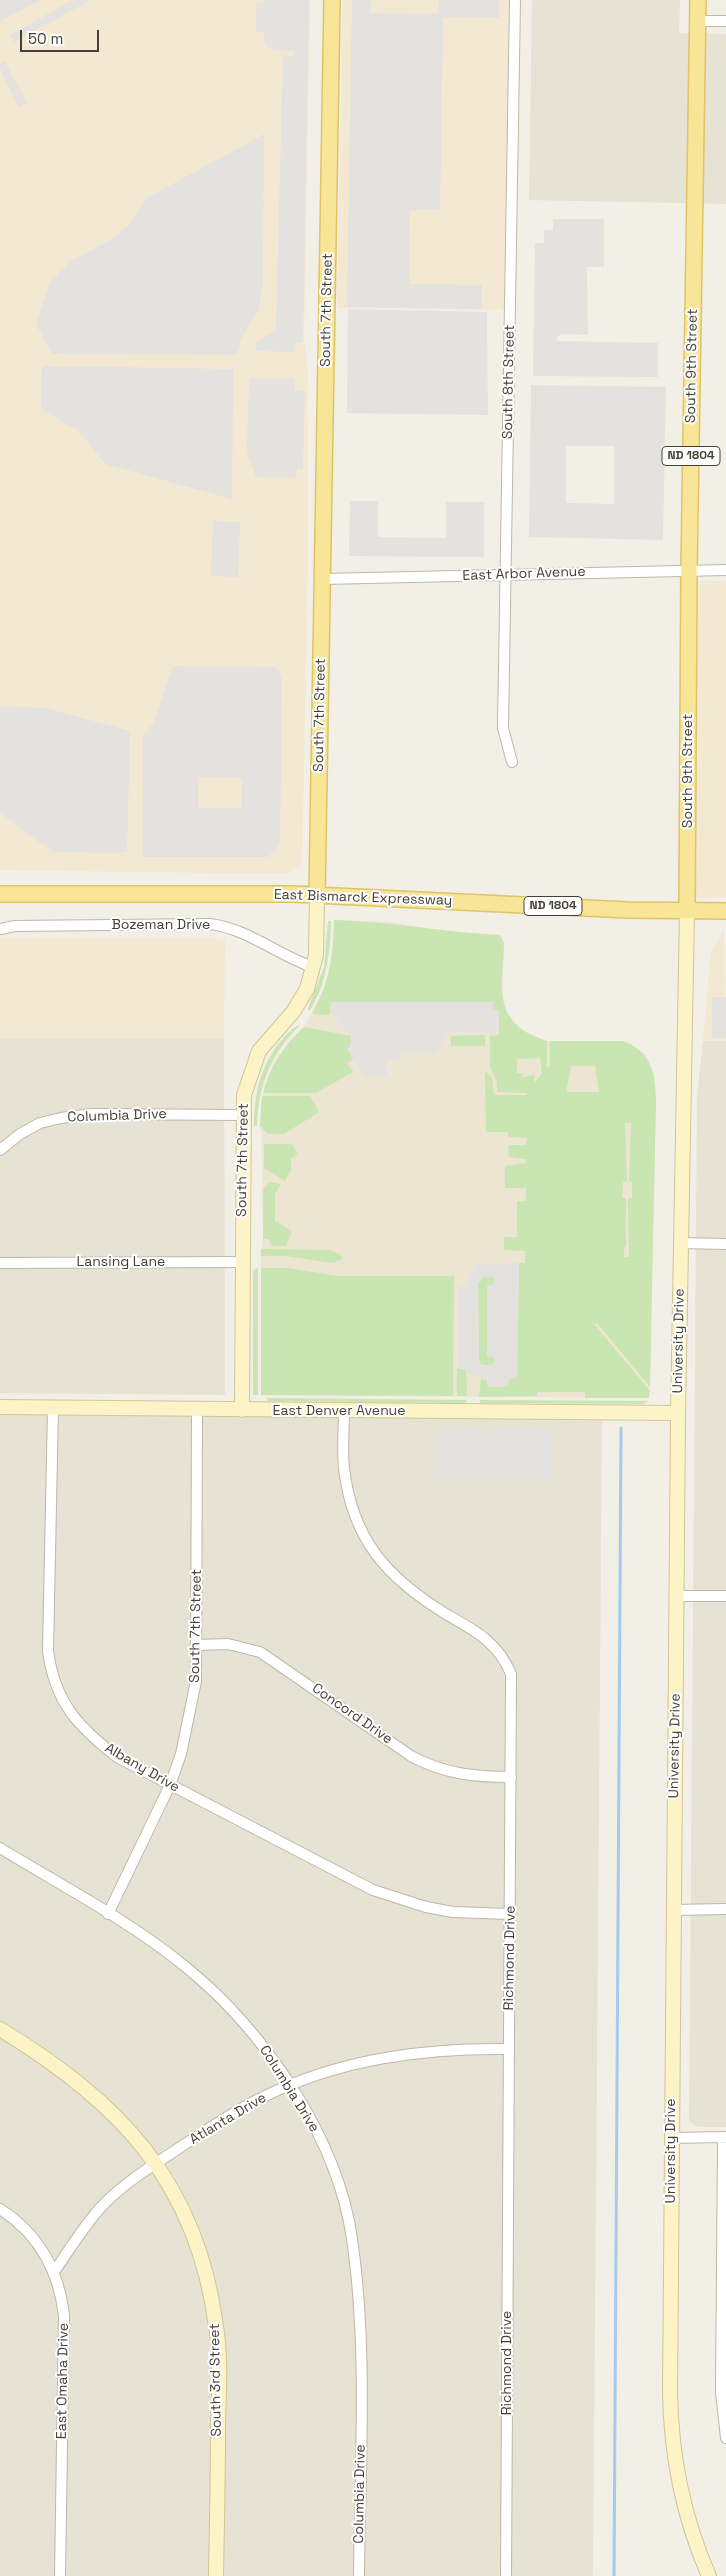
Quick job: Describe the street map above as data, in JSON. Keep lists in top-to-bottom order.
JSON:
{
  "streets": {
    "main road": [
      "South 7th Street",
      "South 9th Street",
      "ND 1804",
      "East Bismarck Expressway"
    ],
    "street": [
      "South 8th Street",
      "East Arbor Avenue",
      "Bozeman Drive",
      "Columbia Drive",
      "Lansing Lane",
      "University Drive",
      "East Denver Avenue",
      "Concord Drive",
      "Albany Drive",
      "Richmond Drive",
      "Atlanta Drive",
      "South 3rd Street",
      "East Omaha Drive"
    ]
  },
  "crossings": [
    ["South 7th Street", "East Arbor Avenue"],
    ["South 7th Street", "East Bismarck Expressway"],
    ["South 7th Street", "Bozeman Drive"],
    ["South 7th Street", "Columbia Drive"],
    ["South 7th Street", "Lansing Lane"],
    ["South 7th Street", "East Denver Avenue"],
    ["South 7th Street", "Concord Drive"],
    ["South 7th Street", "Albany Drive"],
    ["South 9th Street", "East Arbor Avenue"],
    ["South 9th Street", "East Bismarck Expressway"],
    ["South 9th Street", "University Drive"],
    ["South 8th Street", "East Arbor Avenue"],
    ["East Bismarck Expressway", "University Drive"],
    ["Columbia Drive", "Atlanta Drive"],
    ["University Drive", "East Denver Avenue"],
    ["East Denver Avenue", "Albany Drive"],
    ["East Denver Avenue", "Richmond Drive"],
    ["Concord Drive", "Richmond Drive"],
    ["Albany Drive", "Richmond Drive"],
    ["Richmond Drive", "Atlanta Drive"],
    ["Atlanta Drive", "South 3rd Street"],
    ["Atlanta Drive", "East Omaha Drive"]
  ],
  "scale_bar": "50 m"
}
